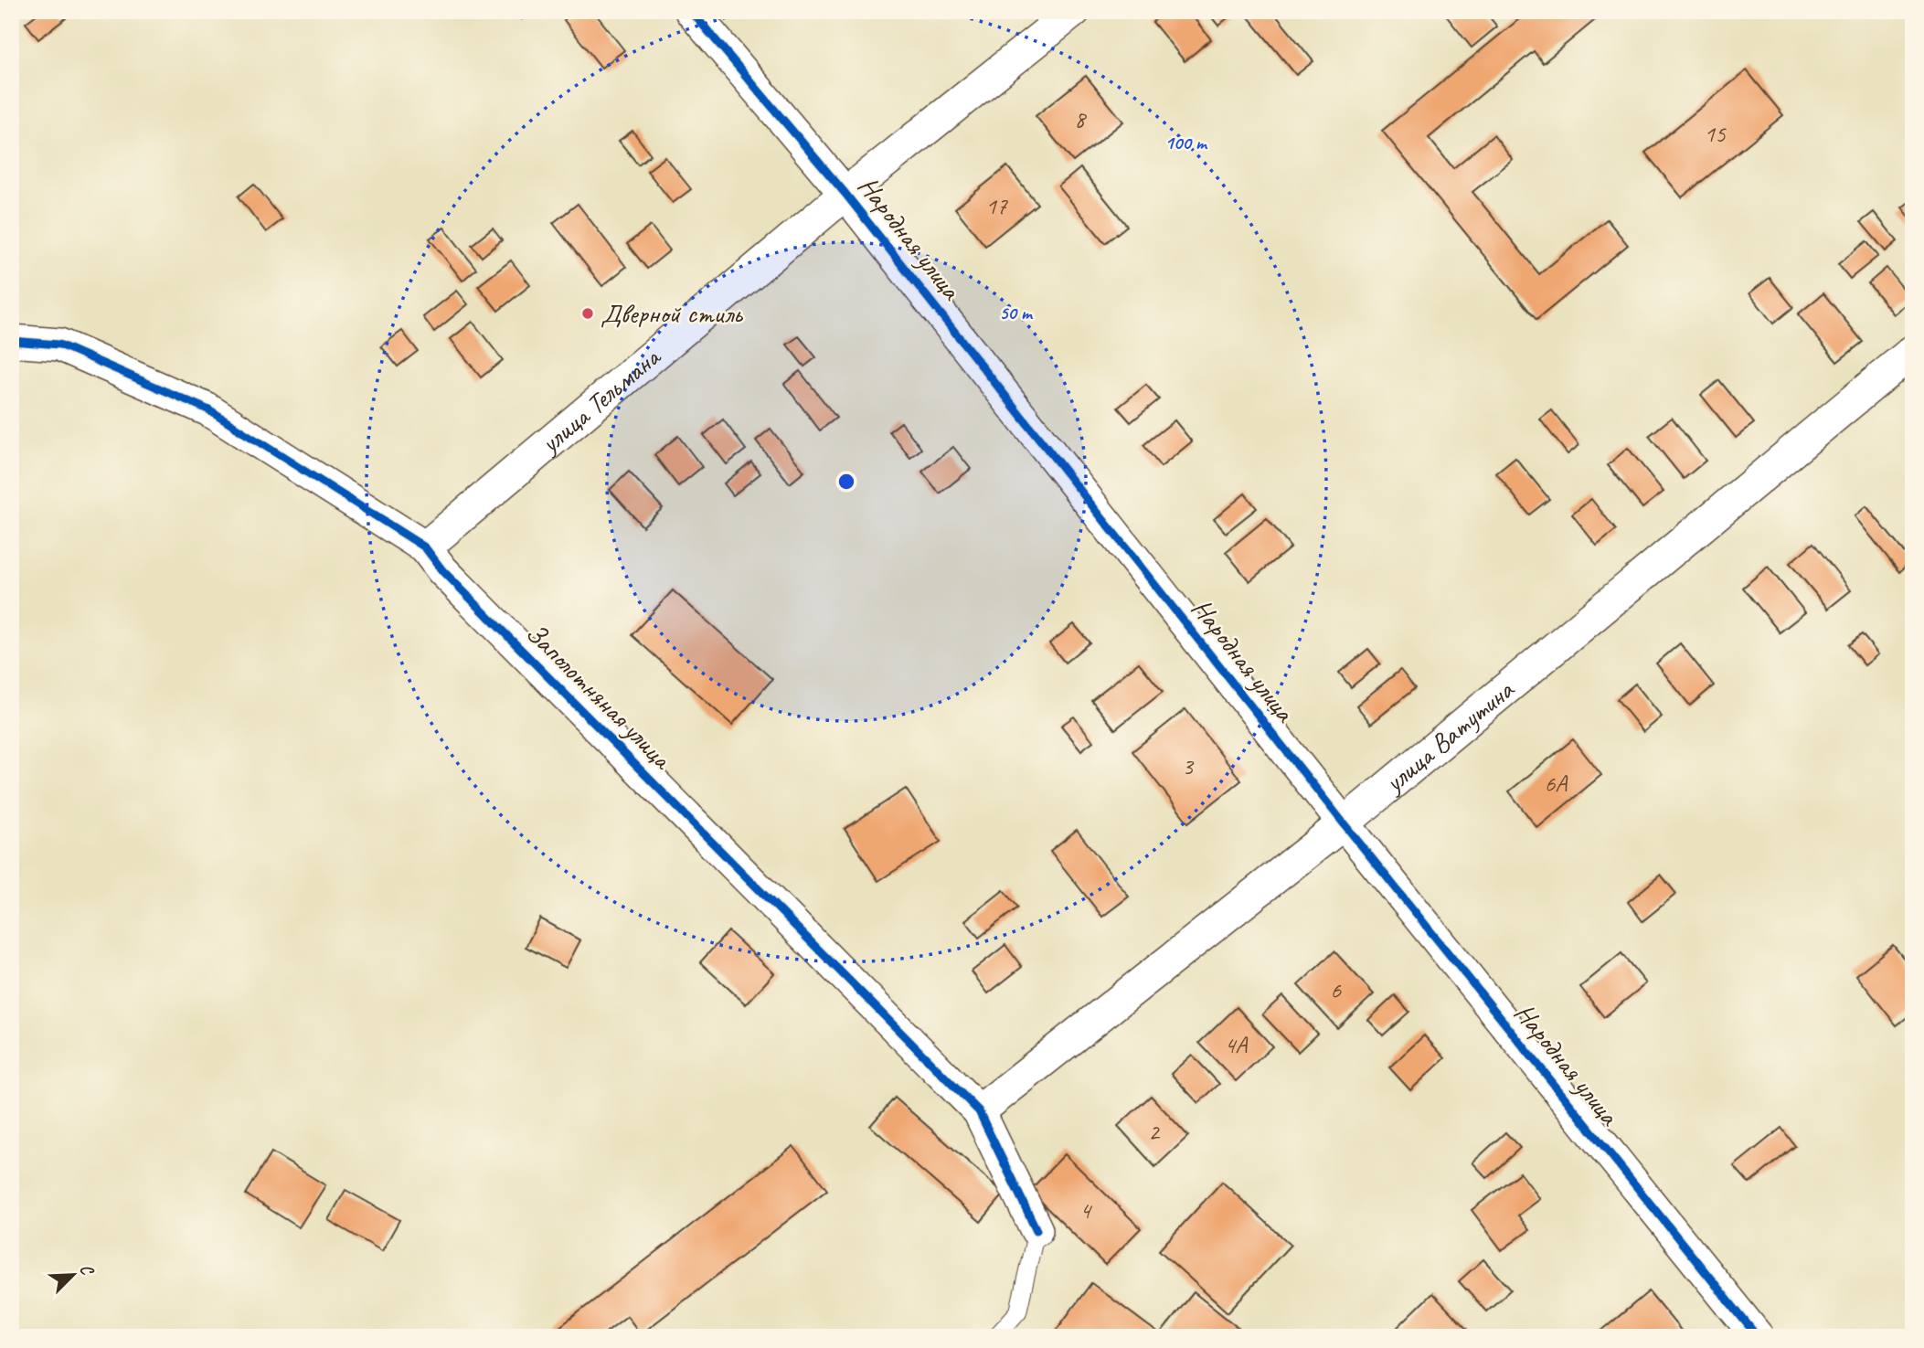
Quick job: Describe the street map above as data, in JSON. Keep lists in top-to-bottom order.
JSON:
{
  "streets": {
    "street": [
      "Народная улица",
      "улица Тельмана",
      "Заполотняная улица",
      "улица Ватутина"
    ]
  },
  "crossings": [
    ["Народная улица", "улица Тельмана"],
    ["Народная улица", "улица Ватутина"],
    ["улица Тельмана", "Заполотняная улица"],
    ["Заполотняная улица", "улица Ватутина"]
  ],
  "places": ["Дверной стиль"],
  "house_numbers": [
    "8",
    "15",
    "17",
    "3",
    "6А",
    "6",
    "4А",
    "2",
    "4"
  ],
  "north": "top right",
  "rings": ["100 m", "50 m"]
}
